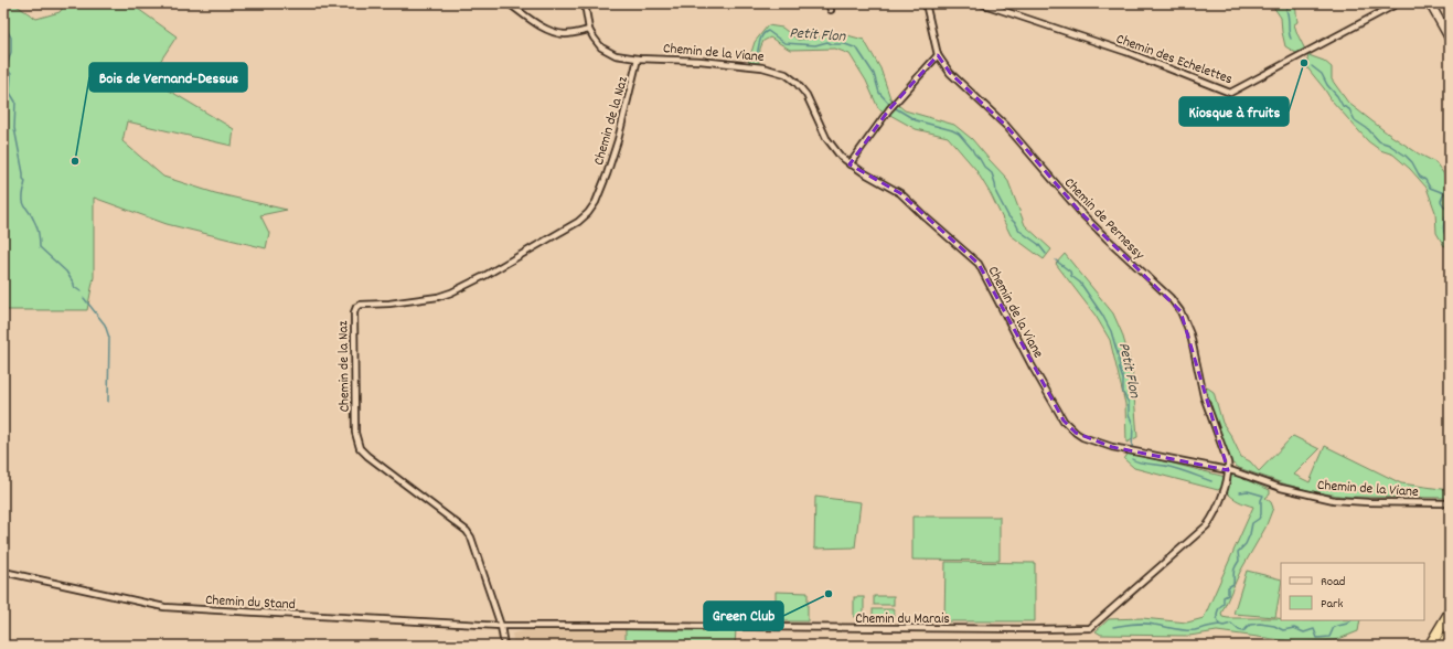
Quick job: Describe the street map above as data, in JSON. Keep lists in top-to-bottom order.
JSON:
{
  "streets": {
    "street": [
      "Chemin de la Viane",
      "Chemin des Echelettes",
      "Chemin de la Naz",
      "Chemin de Pernessy",
      "Chemin du Stand",
      "Chemin du Marais"
    ]
  },
  "crossings": [
    ["Chemin de la Viane", "Chemin de la Naz"],
    ["Chemin de la Viane", "Chemin de Pernessy"],
    ["Chemin de la Viane", "Chemin du Marais"],
    ["Chemin de la Naz", "Chemin du Stand"],
    ["Chemin de la Naz", "Chemin du Marais"],
    ["Chemin de Pernessy", "Chemin du Marais"],
    ["Chemin du Stand", "Chemin du Marais"]
  ],
  "water": ["Petit Flon"],
  "places": ["Kiosque à fruits", "Bois de Vernand-Dessus", "Green Club"],
  "legend": ["Road", "Park"]
}
